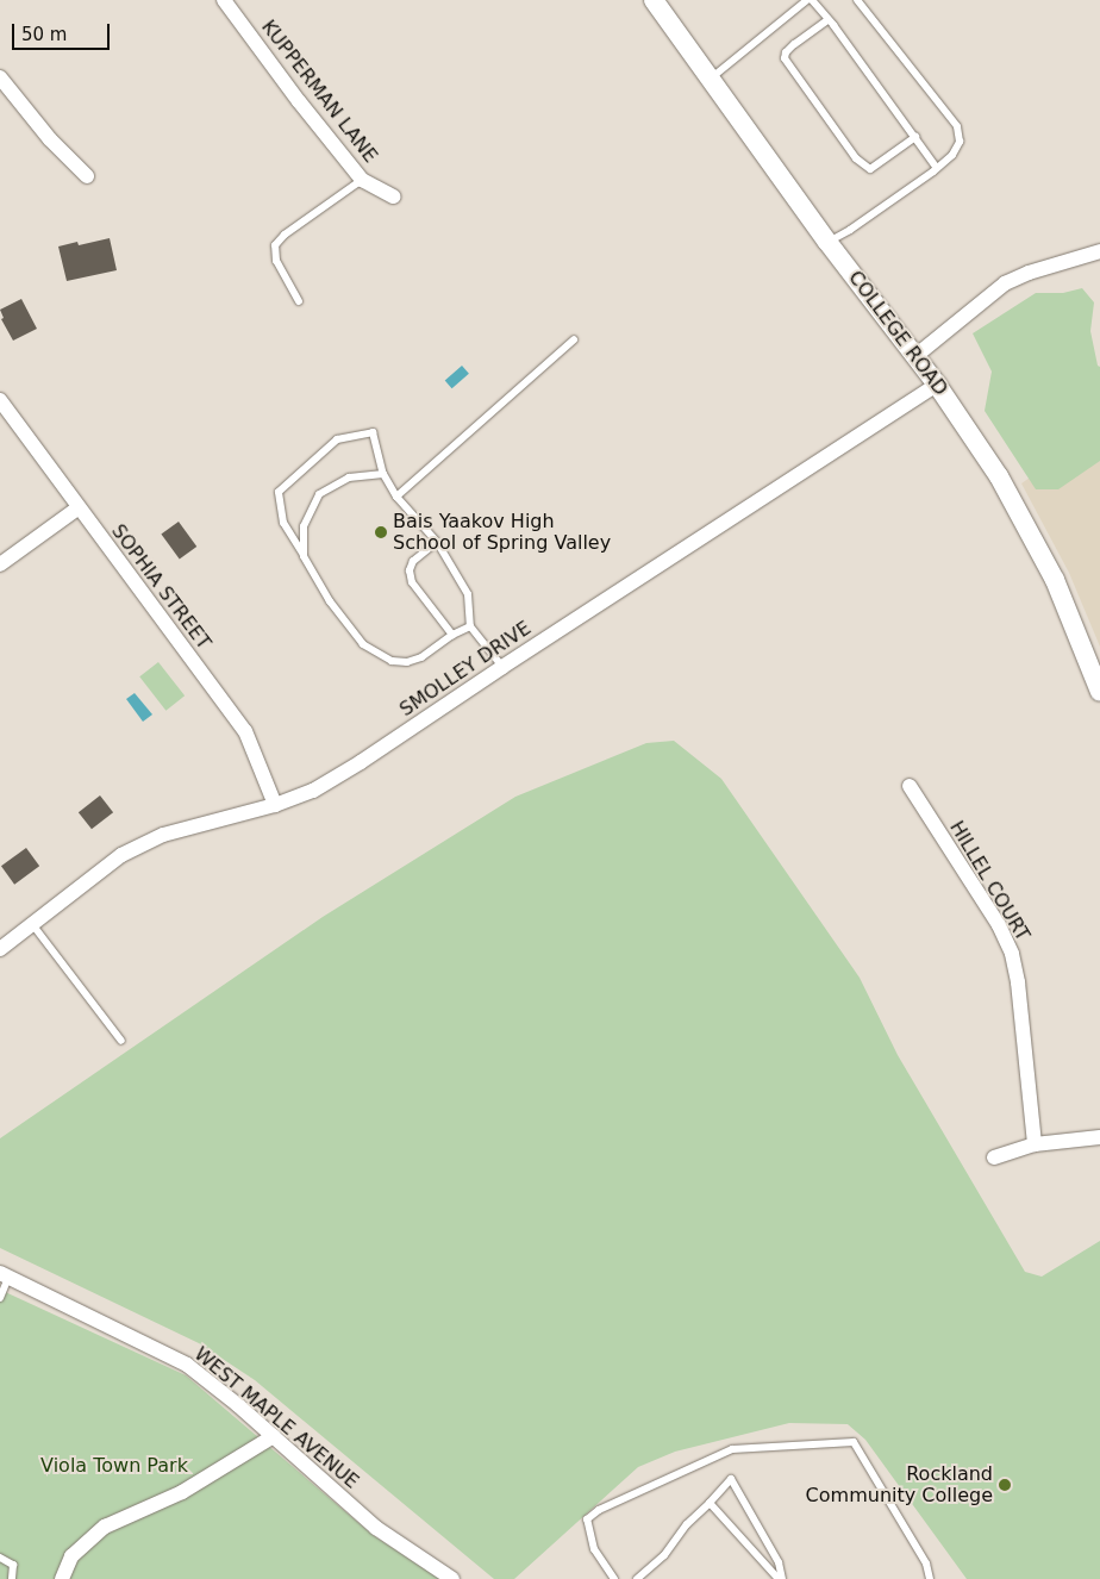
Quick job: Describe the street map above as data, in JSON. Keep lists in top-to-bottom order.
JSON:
{
  "streets": {
    "street": [
      "KUPPERMAN LANE",
      "COLLEGE ROAD",
      "SOPHIA STREET",
      "SMOLLEY DRIVE",
      "HILLEL COURT",
      "WEST MAPLE AVENUE"
    ]
  },
  "crossings": [
    ["COLLEGE ROAD", "SMOLLEY DRIVE"],
    ["SOPHIA STREET", "SMOLLEY DRIVE"]
  ],
  "parks": ["Viola Town Park"],
  "places": ["Bais Yaakov High School of Spring Valley", "Rockland Community College"],
  "scale_bar": "50 m"
}
